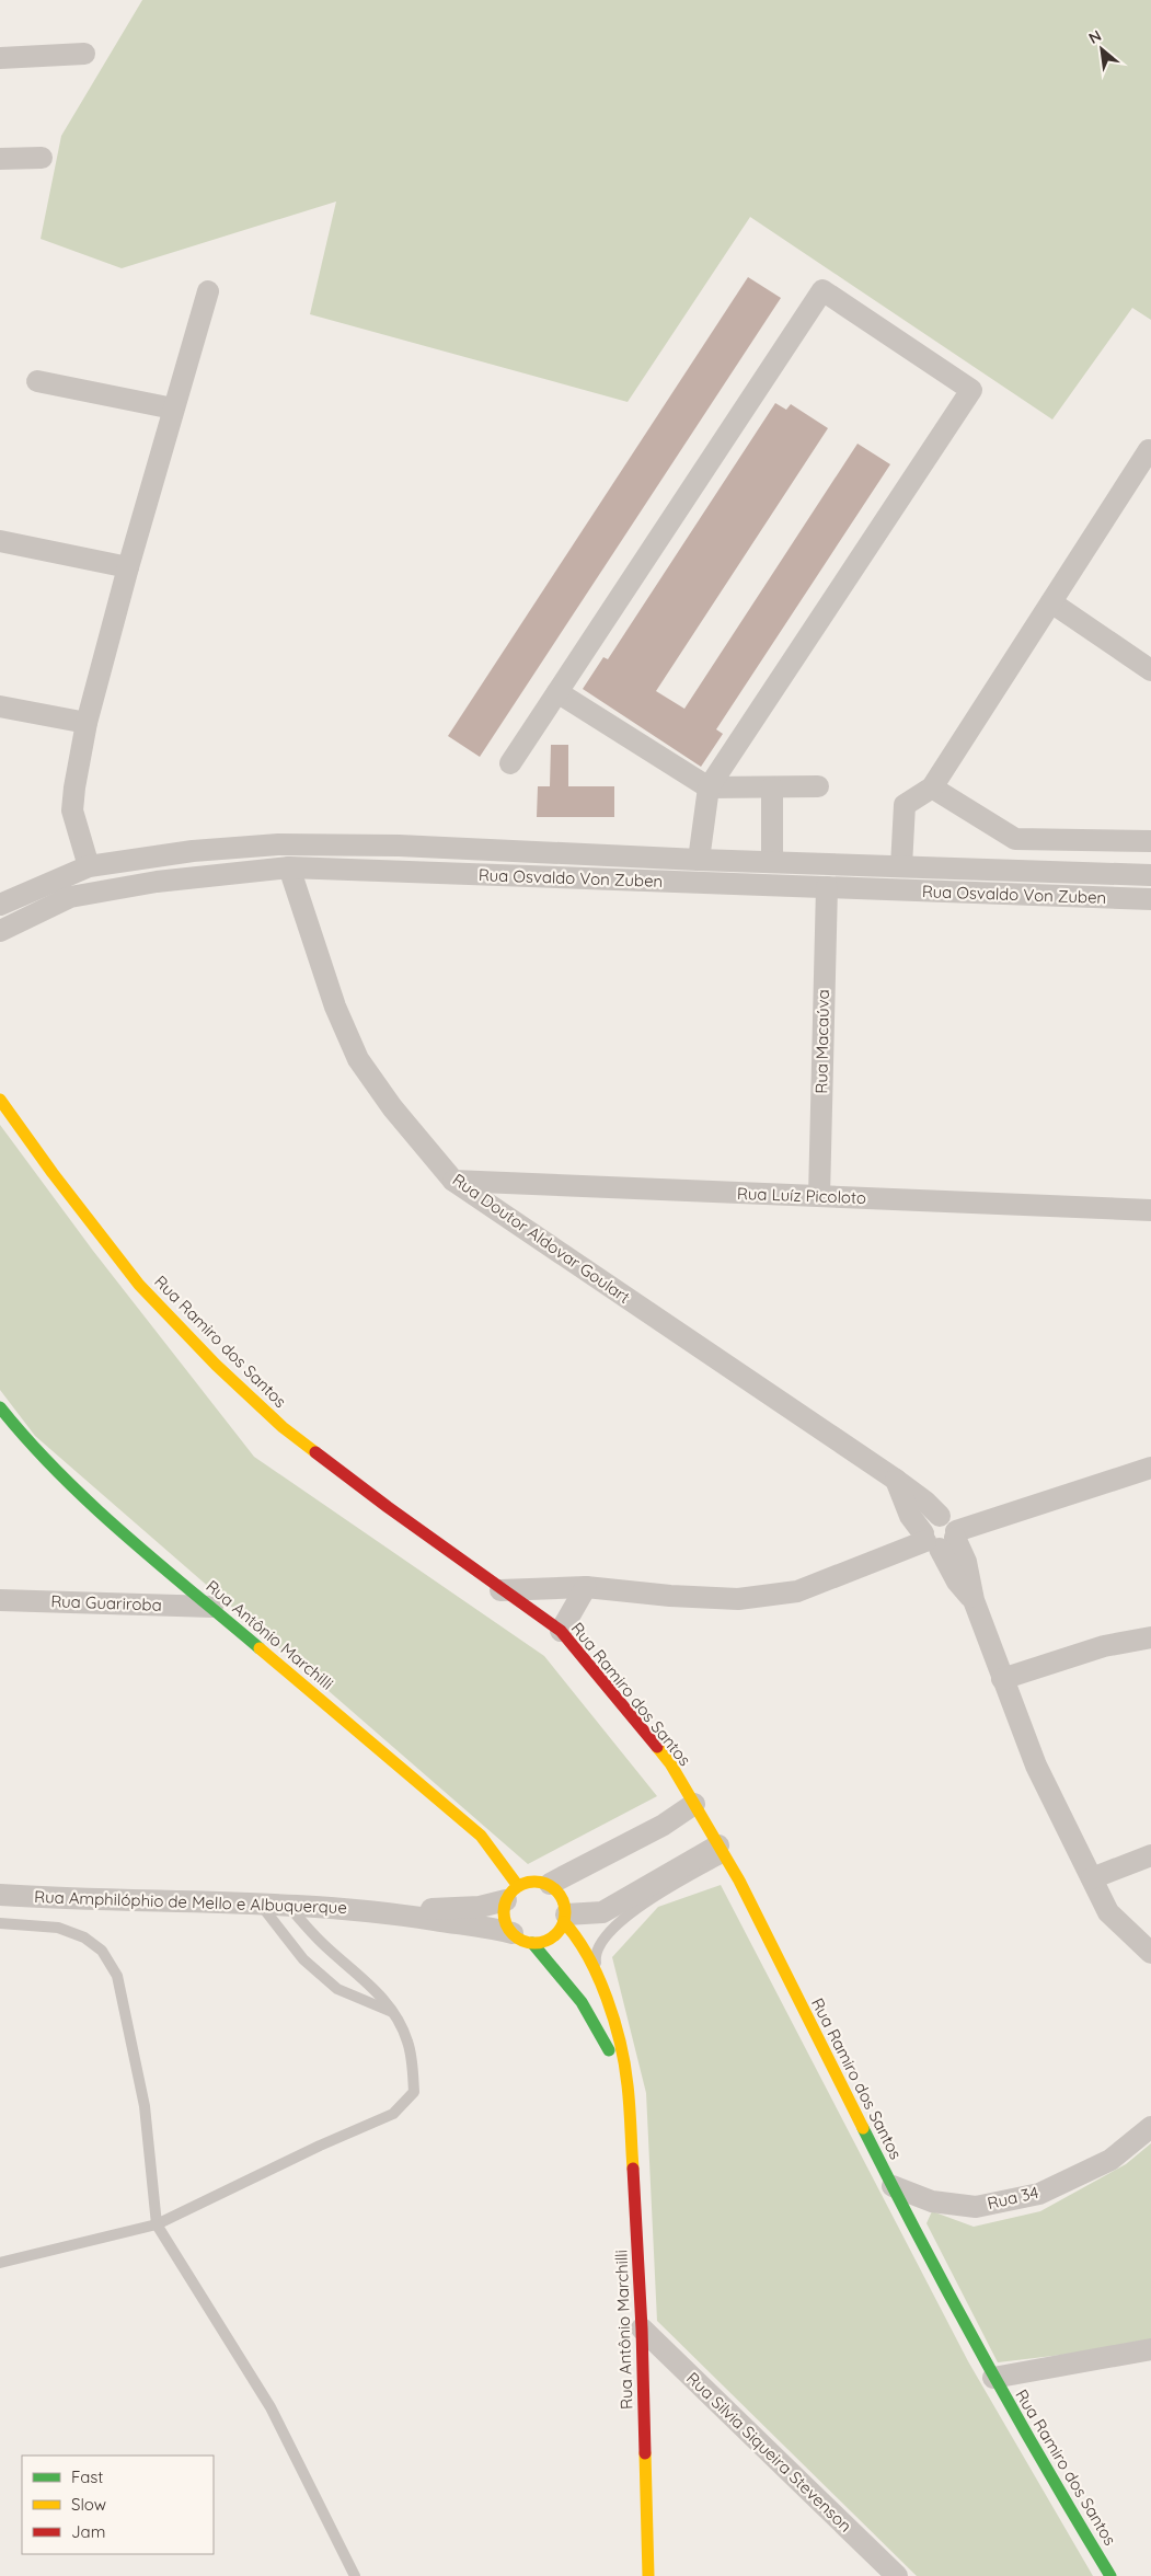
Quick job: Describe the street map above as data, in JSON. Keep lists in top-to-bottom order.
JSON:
{
  "streets": {
    "street": [
      "Rua Osvaldo Von Zuben",
      "Rua Macaúva",
      "Rua Luíz Picoloto",
      "Rua Doutor Aldovar Goulart",
      "Rua Ramiro dos Santos",
      "Rua Guariroba",
      "Rua Antônio Marchilli",
      "Rua Amphilóphio de Mello e Albuquerque",
      "Rua 34",
      "Rua Silvia Siqueira Stevenson"
    ]
  },
  "crossings": [
    ["Rua Osvaldo Von Zuben", "Rua Macaúva"],
    ["Rua Osvaldo Von Zuben", "Rua Doutor Aldovar Goulart"],
    ["Rua Macaúva", "Rua Luíz Picoloto"],
    ["Rua Luíz Picoloto", "Rua Doutor Aldovar Goulart"],
    ["Rua Ramiro dos Santos", "Rua 34"],
    ["Rua Guariroba", "Rua Antônio Marchilli"],
    ["Rua Antônio Marchilli", "Rua Amphilóphio de Mello e Albuquerque"],
    ["Rua Antônio Marchilli", "Rua Silvia Siqueira Stevenson"]
  ],
  "legend": ["Fast", "Slow", "Jam"],
  "north": "top left"
}
